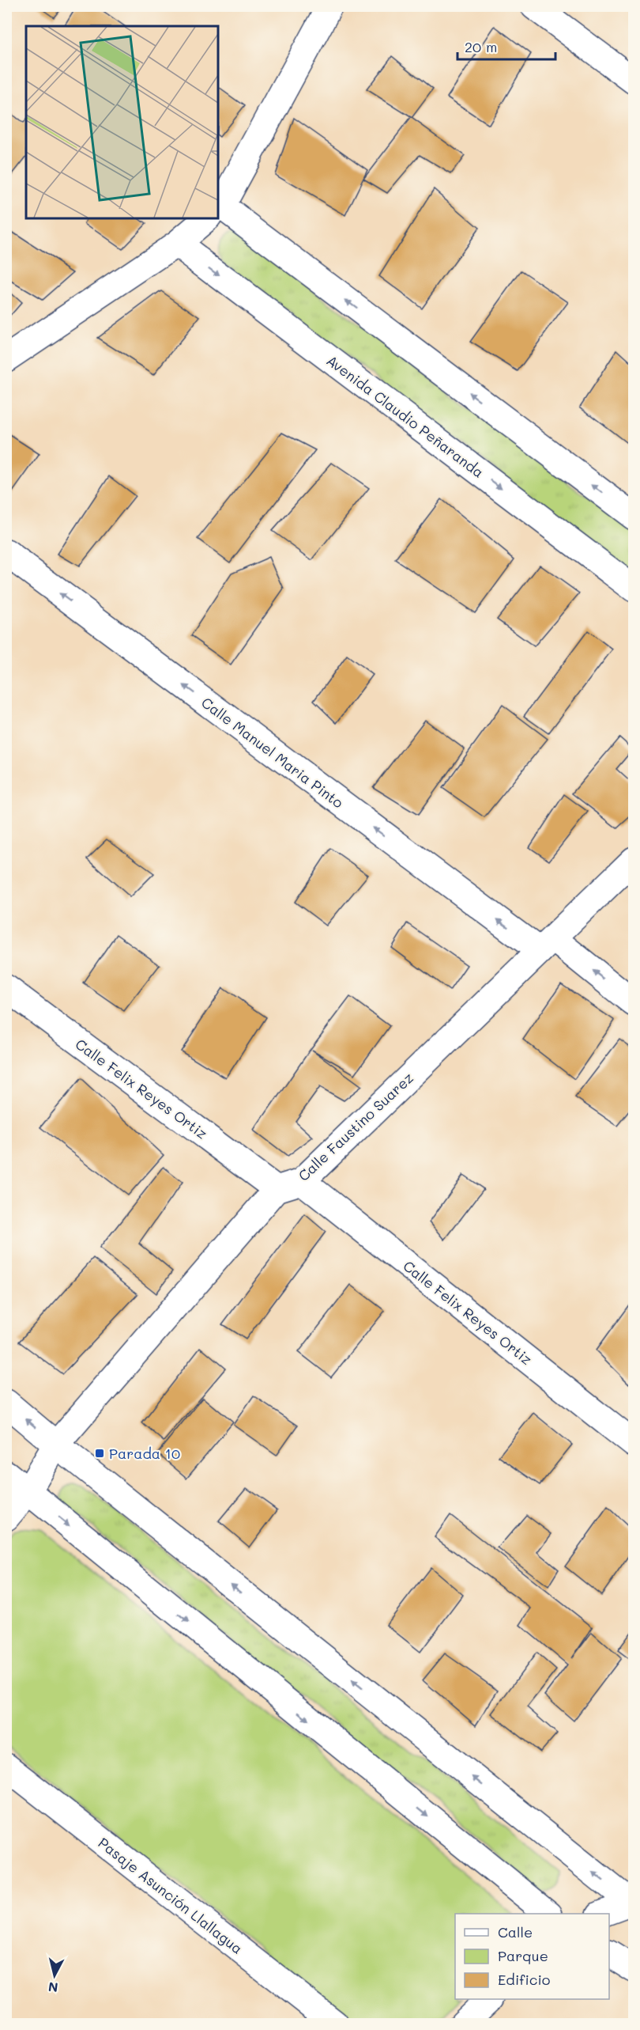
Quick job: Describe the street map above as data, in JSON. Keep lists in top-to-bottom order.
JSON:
{
  "streets": {
    "street": [
      "Avenida Claudio Peñaranda",
      "Calle Manuel Maria Pinto",
      "Calle Felix Reyes Ortiz",
      "Calle Faustino Suarez",
      "Pasaje Asunción Llallagua"
    ]
  },
  "crossings": [
    ["Calle Manuel Maria Pinto", "Calle Faustino Suarez"],
    ["Calle Felix Reyes Ortiz", "Calle Faustino Suarez"]
  ],
  "one_way": ["Calle Manuel Maria Pinto"],
  "places": {
    "transit": ["Parada 10"]
  },
  "legend": ["Calle", "Parque", "Edificio"],
  "scale_bar": "20 m",
  "north": "bottom"
}
